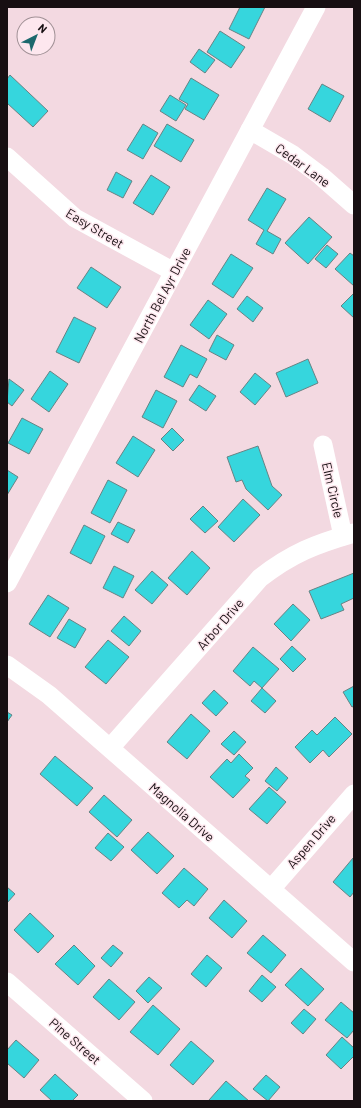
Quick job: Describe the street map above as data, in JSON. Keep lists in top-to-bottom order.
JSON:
{
  "streets": {
    "street": [
      "Cedar Lane",
      "Easy Street",
      "North Bel Ayr Drive",
      "Elm Circle",
      "Arbor Drive",
      "Magnolia Drive",
      "Aspen Drive",
      "Pine Street"
    ]
  },
  "crossings": [
    ["Cedar Lane", "North Bel Ayr Drive"],
    ["Easy Street", "North Bel Ayr Drive"],
    ["Elm Circle", "Arbor Drive"],
    ["Arbor Drive", "Magnolia Drive"],
    ["Magnolia Drive", "Aspen Drive"]
  ],
  "north": "top right"
}
